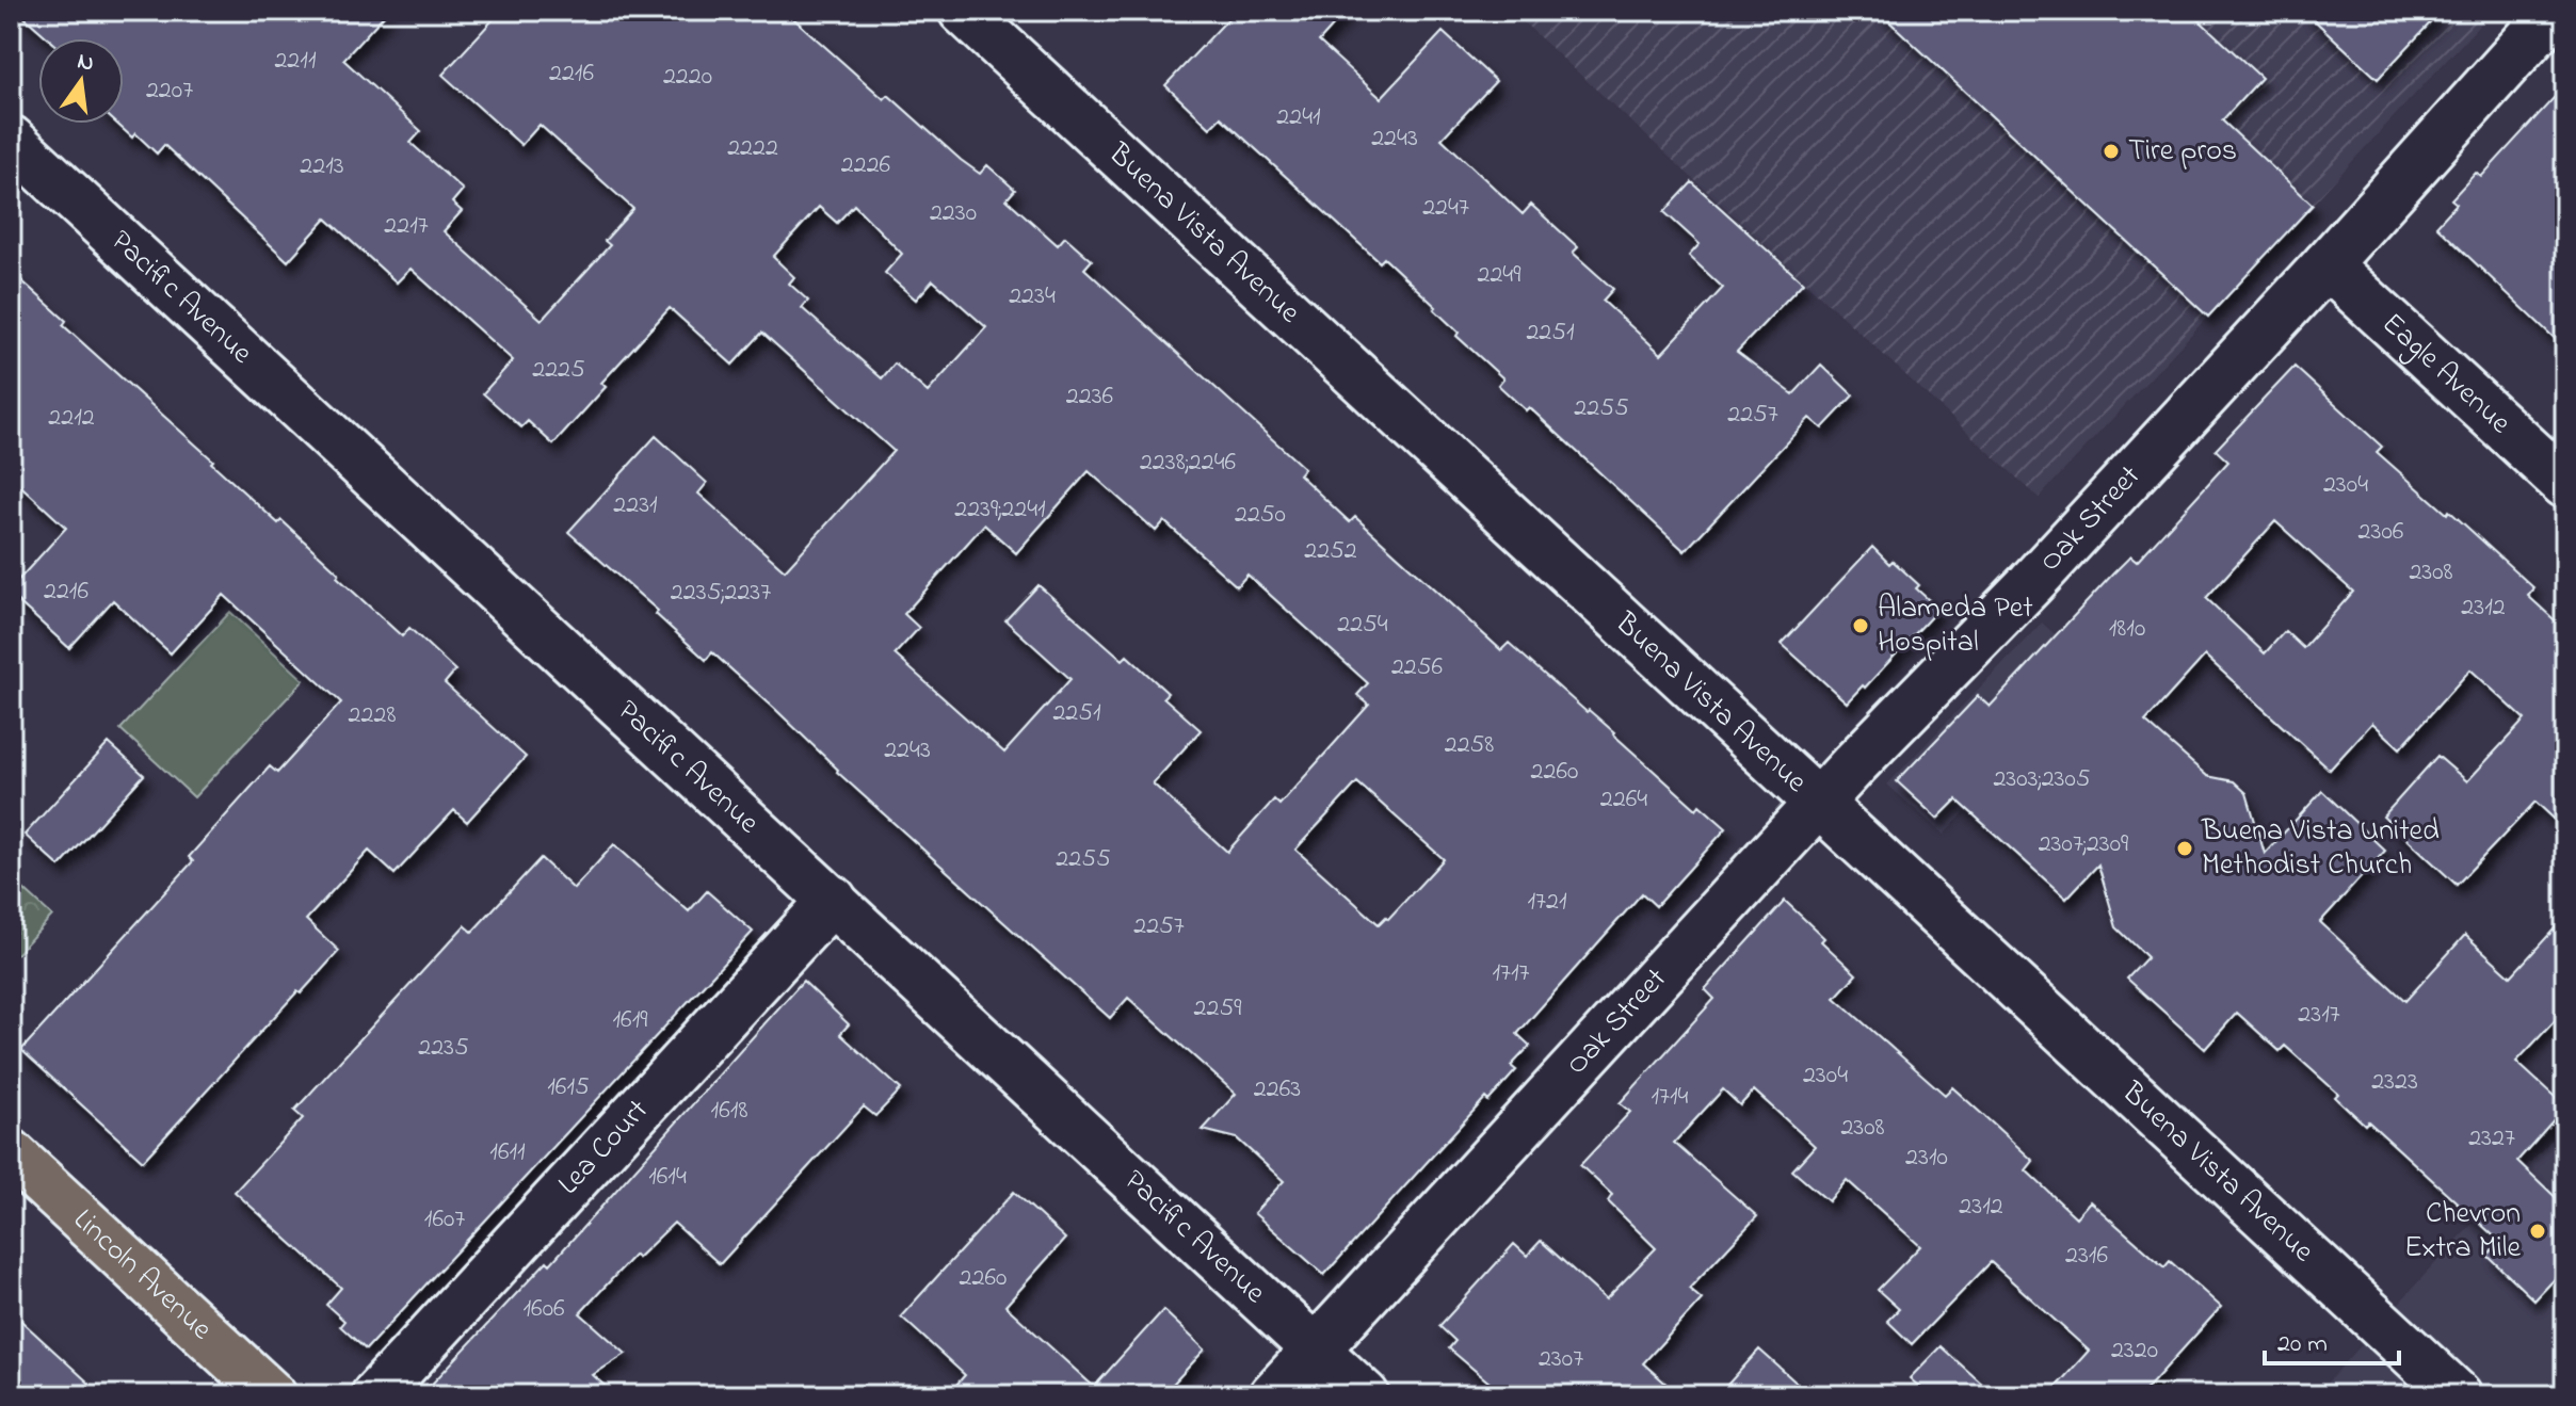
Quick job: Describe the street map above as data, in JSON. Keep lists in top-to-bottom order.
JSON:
{
  "streets": {
    "main road": ["Lincoln Avenue"],
    "street": [
      "Buena Vista Avenue",
      "Pacific Avenue",
      "Eagle Avenue",
      "Oak Street",
      "Lea Court"
    ]
  },
  "crossings": [
    ["Buena Vista Avenue", "Oak Street"],
    ["Pacific Avenue", "Oak Street"],
    ["Pacific Avenue", "Lea Court"],
    ["Eagle Avenue", "Oak Street"]
  ],
  "places": [
    "Tire pros",
    "Alameda Pet Hospital",
    "Buena Vista United Methodist Church",
    "Chevron Extra Mile"
  ],
  "house_numbers": [
    "2211",
    "2216",
    "2220",
    "2207",
    "2241",
    "2243",
    "2222",
    "2226",
    "2213",
    "2247",
    "2230",
    "2217",
    "2249",
    "2234",
    "2251",
    "2225",
    "2236",
    "2255",
    "2257",
    "2212",
    "2238;2246",
    "2304",
    "2231",
    "2239;2241",
    "2250",
    "2306",
    "2252",
    "2308",
    "2216",
    "2235;2237",
    "2312",
    "2254",
    "1810",
    "2256",
    "2251",
    "2228",
    "2258",
    "2243",
    "2260",
    "2303;2305",
    "2264",
    "2307;2309",
    "2255",
    "1721",
    "2257",
    "1717",
    "2259",
    "2317",
    "1619",
    "2235",
    "2304",
    "2323",
    "1615",
    "2263",
    "1714",
    "1618",
    "2308",
    "2327",
    "1611",
    "2310",
    "1614",
    "2312",
    "1607",
    "2316",
    "2260",
    "1606",
    "2320",
    "2307"
  ],
  "scale_bar": "20 m",
  "north": "top"
}
